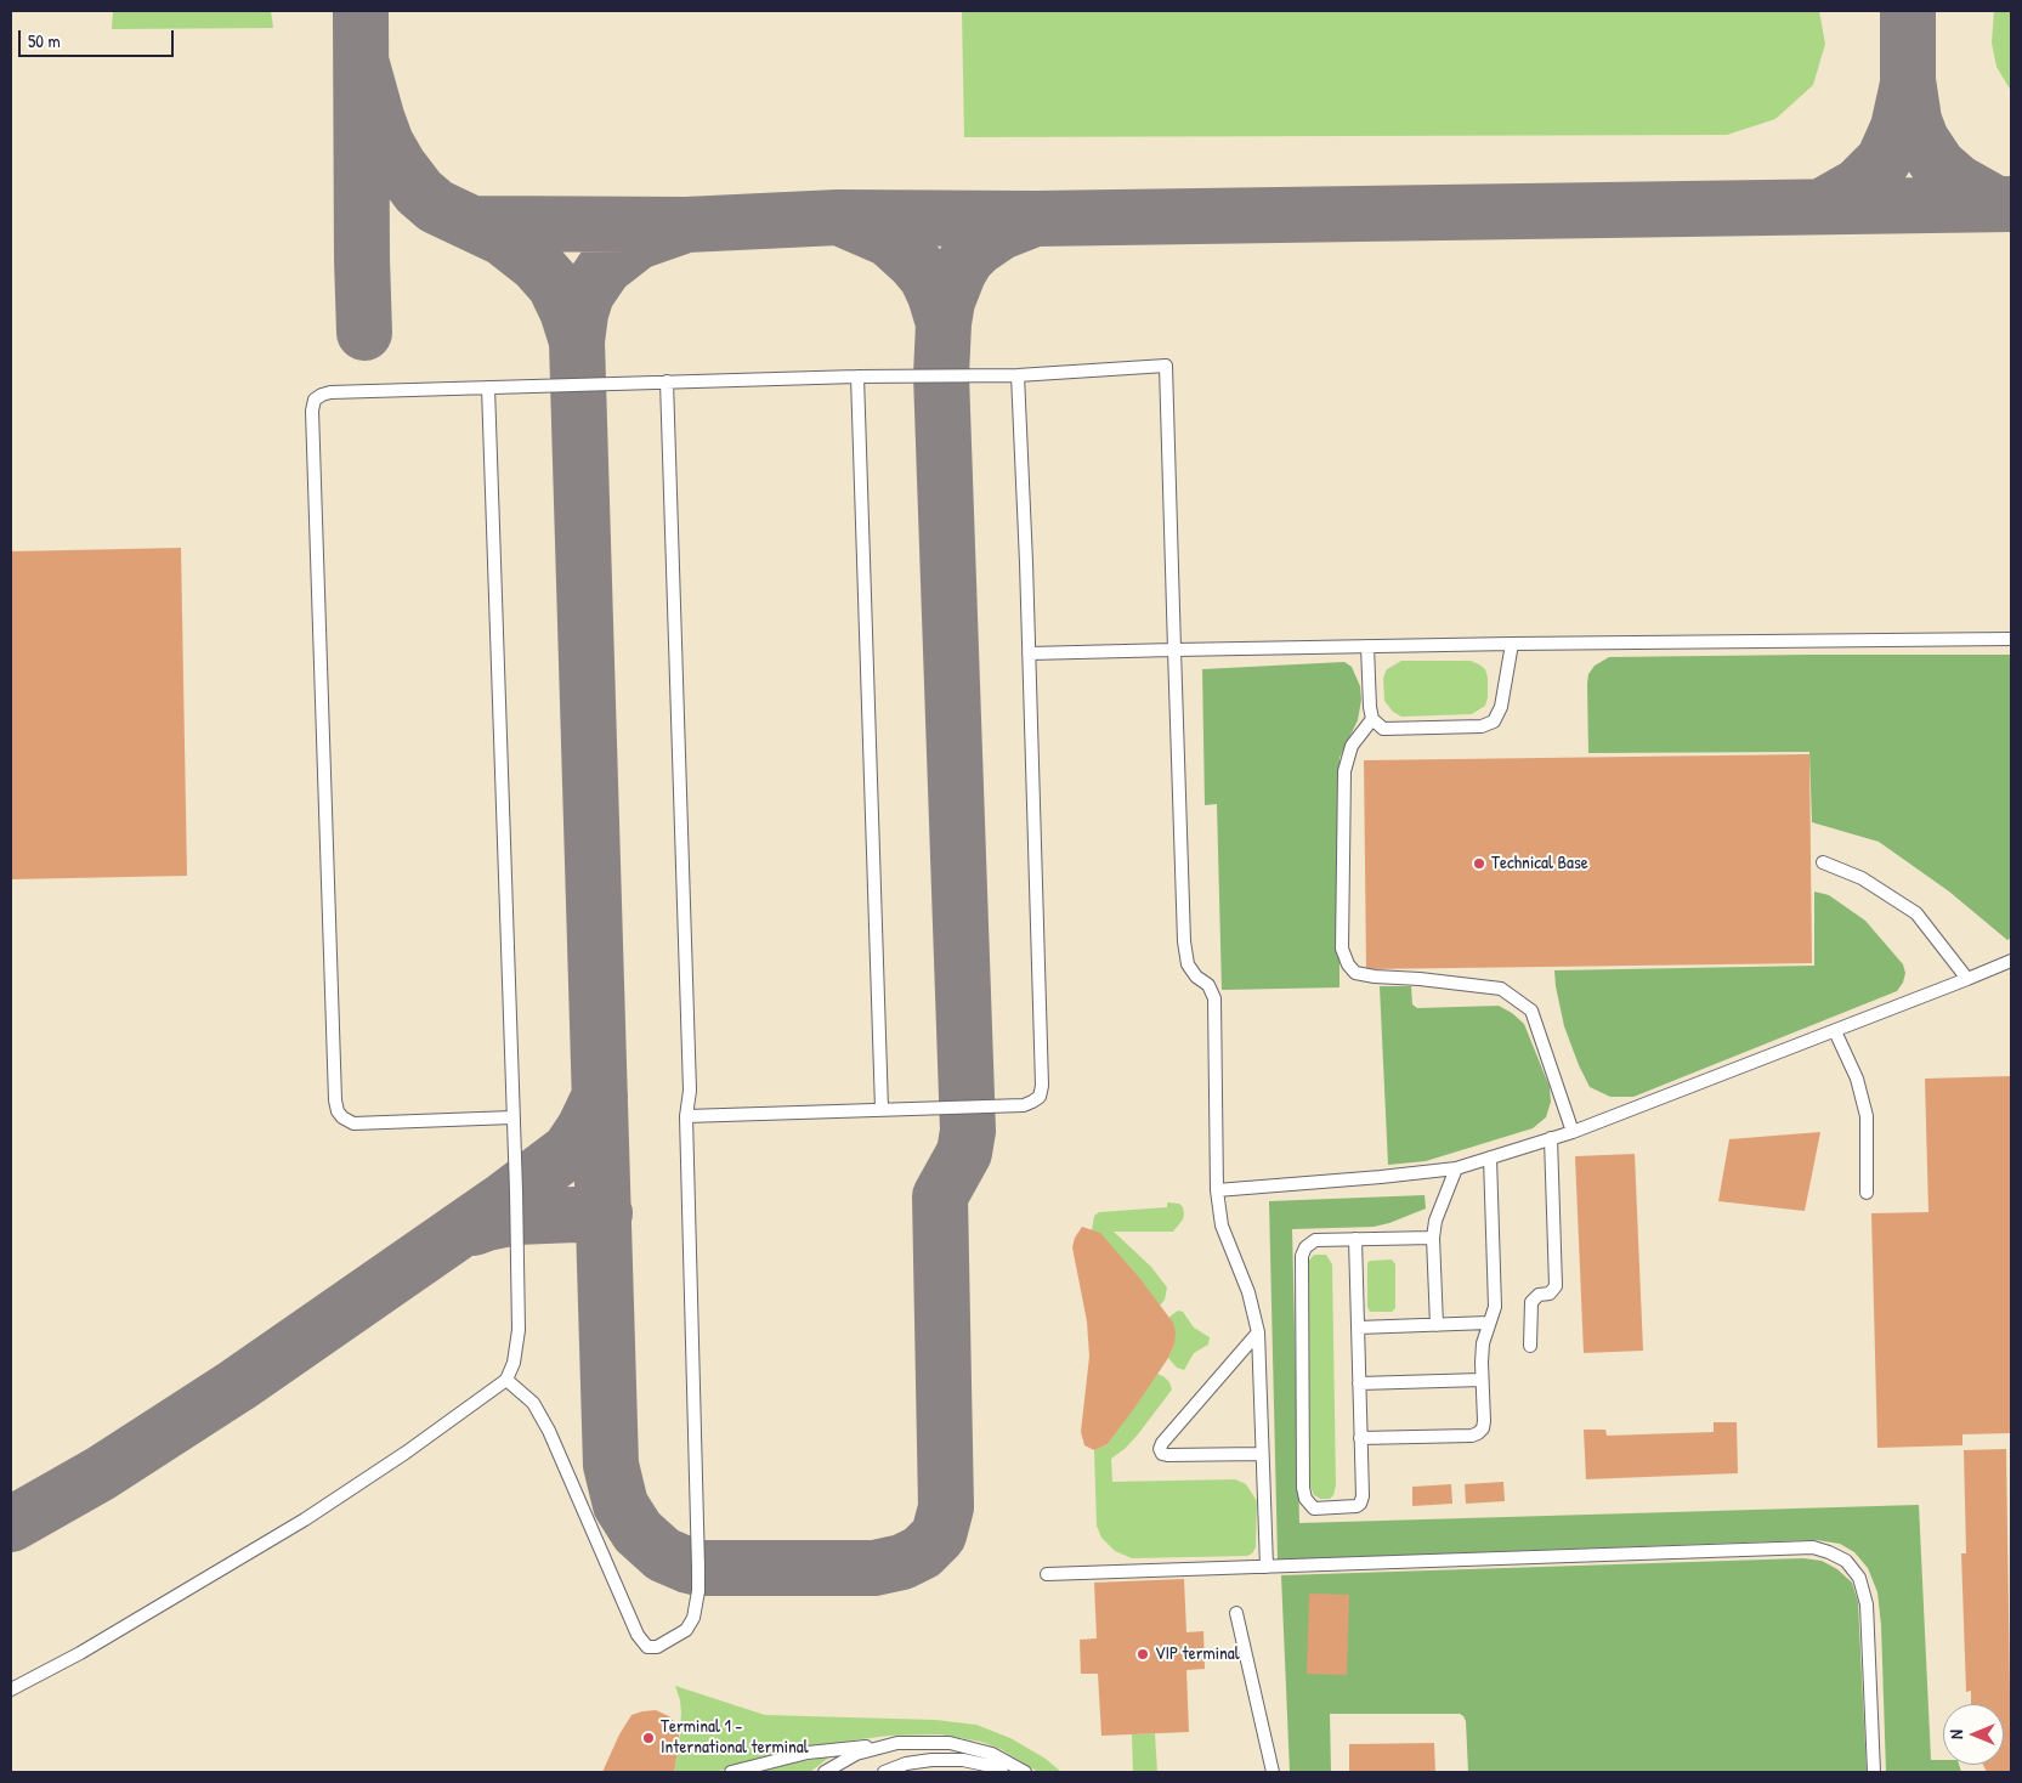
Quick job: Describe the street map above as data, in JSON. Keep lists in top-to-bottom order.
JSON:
{
  "places": ["Technical Base", "VIP terminal", "Terminal 1 - International terminal"],
  "scale_bar": "50 m",
  "north": "left"
}
